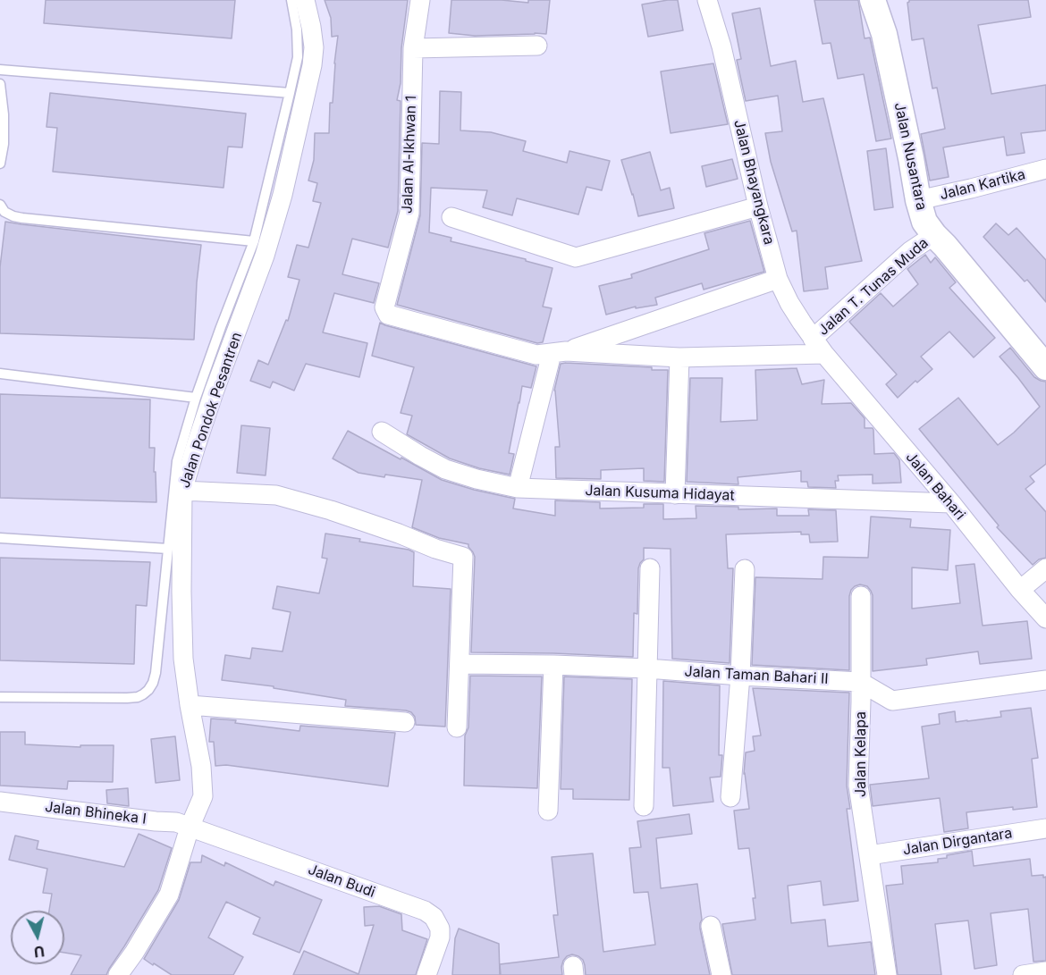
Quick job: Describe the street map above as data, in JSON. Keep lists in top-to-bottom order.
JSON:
{
  "streets": {
    "main road": ["Jalan Nusantara"],
    "street": [
      "Jalan Al-Ikhwan 1",
      "Jalan Bhayangkara",
      "Jalan Kartika",
      "Jalan T. Tunas Muda",
      "Jalan Pondok Pesantren",
      "Jalan Bahari",
      "Jalan Kusuma Hidayat",
      "Jalan Taman Bahari II",
      "Jalan Kelapa",
      "Jalan Bhineka I",
      "Jalan Dirgantara",
      "Jalan Budi"
    ]
  },
  "crossings": [
    ["Jalan Nusantara", "Jalan Kartika"],
    ["Jalan Nusantara", "Jalan T. Tunas Muda"],
    ["Jalan Bhayangkara", "Jalan T. Tunas Muda"],
    ["Jalan Bhayangkara", "Jalan Bahari"],
    ["Jalan Pondok Pesantren", "Jalan Bhineka I"],
    ["Jalan Pondok Pesantren", "Jalan Budi"],
    ["Jalan Bahari", "Jalan Kusuma Hidayat"],
    ["Jalan Taman Bahari II", "Jalan Kelapa"],
    ["Jalan Kelapa", "Jalan Dirgantara"],
    ["Jalan Bhineka I", "Jalan Budi"]
  ],
  "north": "bottom"
}
